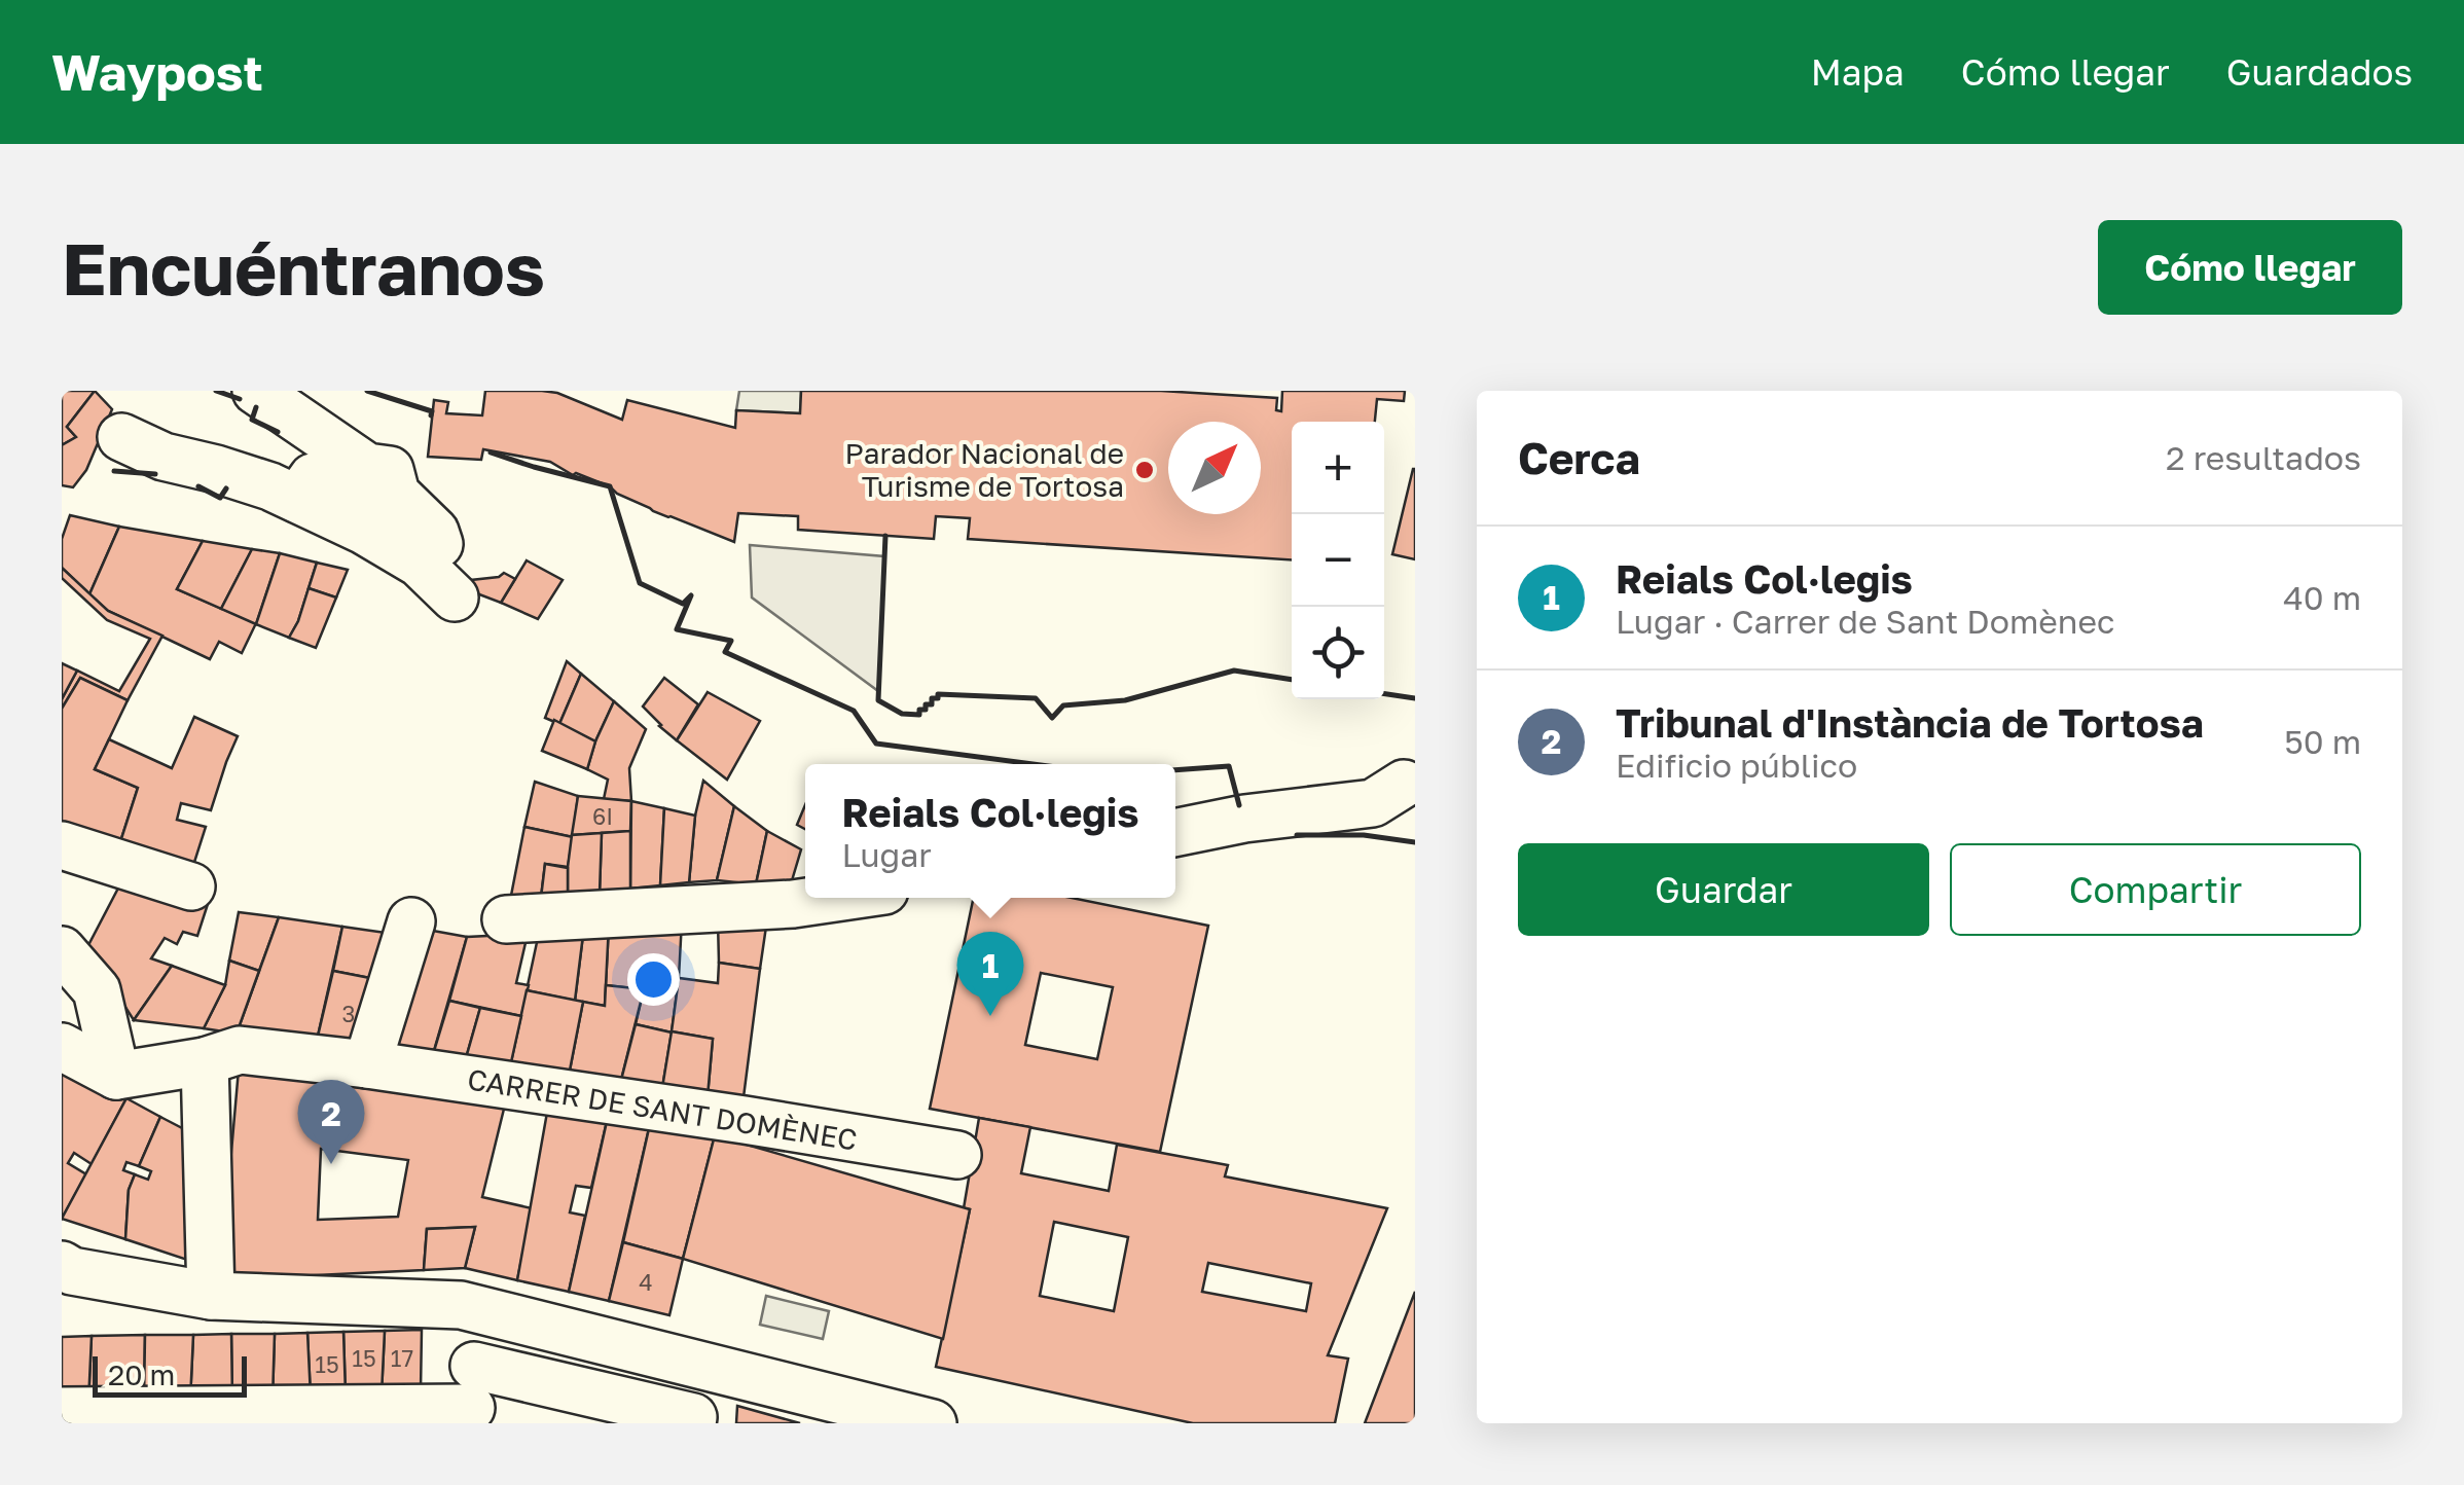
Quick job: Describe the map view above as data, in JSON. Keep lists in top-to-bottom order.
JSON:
{
  "streets": {
    "street": ["CARRER DE SANT DOMÈNEC"]
  },
  "places": ["Parador Nacional de Turisme de Tortosa"],
  "house_numbers": [
    "6I",
    "3",
    "4",
    "15",
    "17",
    "15"
  ],
  "scale_bar": "20 m",
  "north": "top right",
  "page": {
    "header": "Waypost",
    "nav": ["Mapa", "Cómo llegar", "Guardados"],
    "buttons": [
      "Cómo llegar",
      ["Guardar", "Compartir"]
    ],
    "title": "Encuéntranos",
    "heading": ["Cerca", "2 resultados"],
    "map_buttons": ["+", "−"],
    "list": [
      {
        "mark": "1",
        "name": "Reials Col·legis",
        "note": "Lugar · Carrer de Sant Domènec",
        "value": "40 m"
      },
      {
        "mark": "2",
        "name": "Tribunal d'Instància de Tortosa",
        "note": "Edificio público",
        "value": "50 m"
      }
    ],
    "popup": ["Reials Col·legis", "Lugar"],
    "pins": ["1", "2"],
    "scale": "20 m"
  }
}
